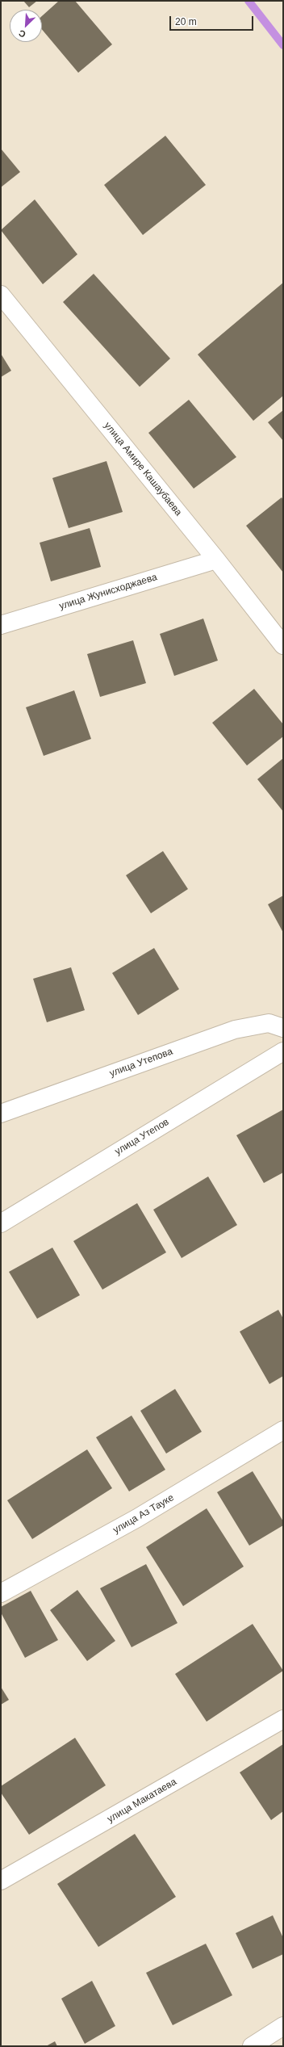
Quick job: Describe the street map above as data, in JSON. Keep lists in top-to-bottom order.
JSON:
{
  "streets": {
    "street": [
      "улица Амире Кашаубаева",
      "улица Жунисходжаева",
      "улица Утепова",
      "улица Утепов",
      "улица Аз Тауке",
      "улица Макатаева"
    ]
  },
  "crossings": [
    ["улица Амире Кашаубаева", "улица Жунисходжаева"]
  ],
  "scale_bar": "20 m",
  "north": "bottom left"
}
